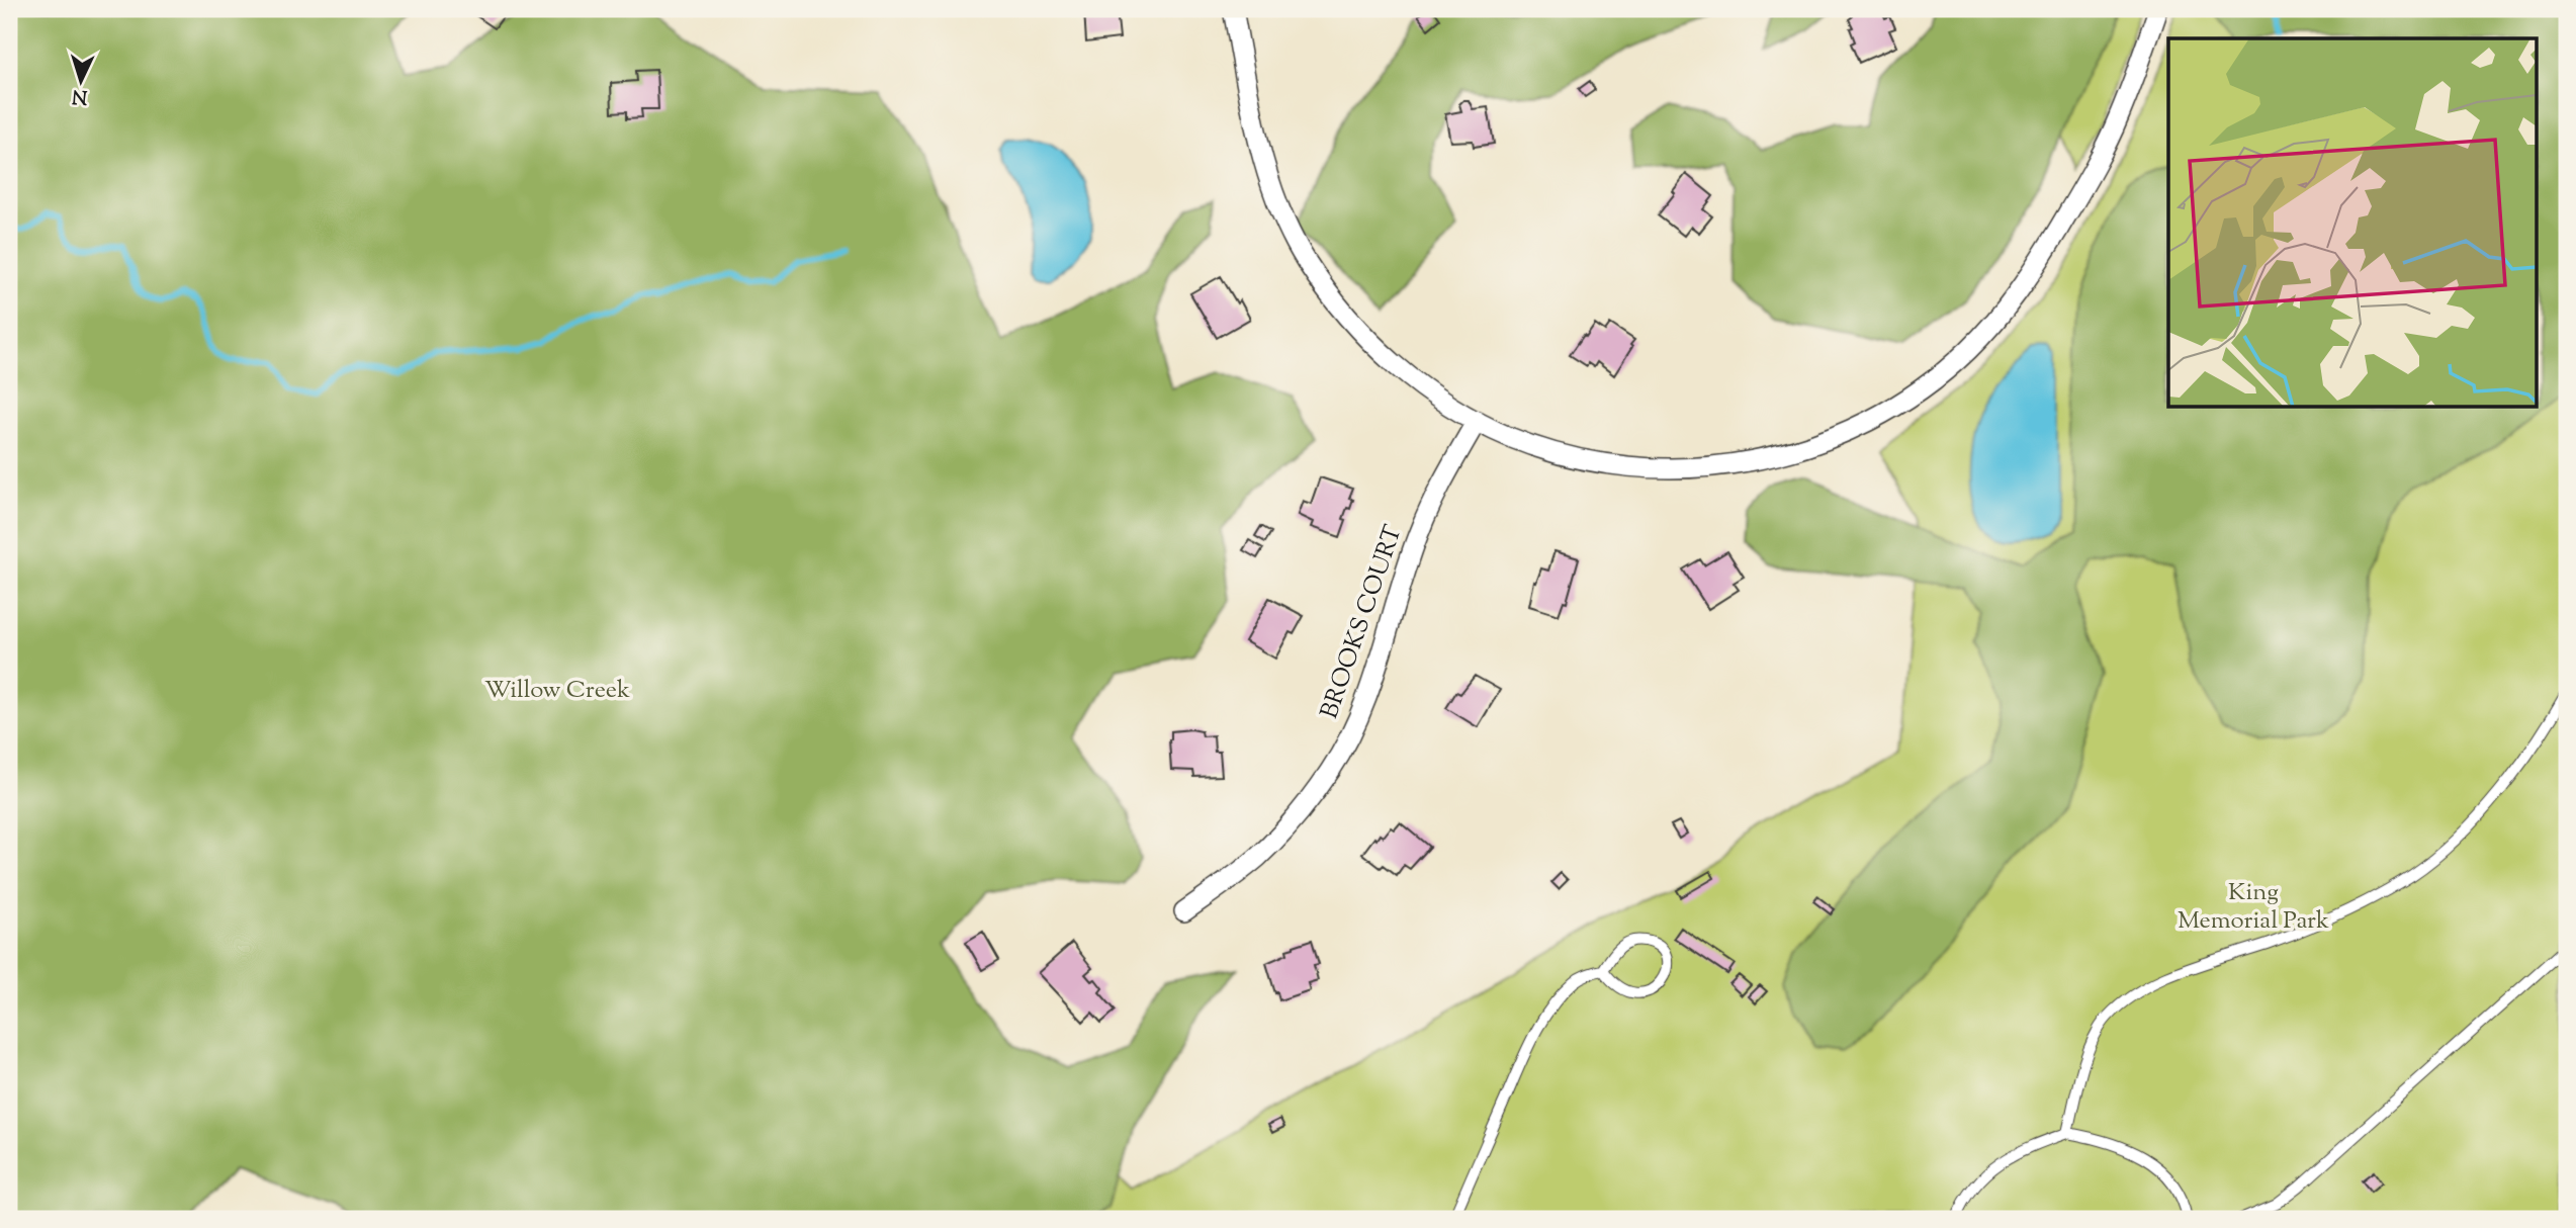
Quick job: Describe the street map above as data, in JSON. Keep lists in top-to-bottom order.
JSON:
{
  "streets": {
    "street": ["BROOKS COURT"]
  },
  "parks": ["Willow Creek", "King Memorial Park"],
  "north": "bottom"
}
